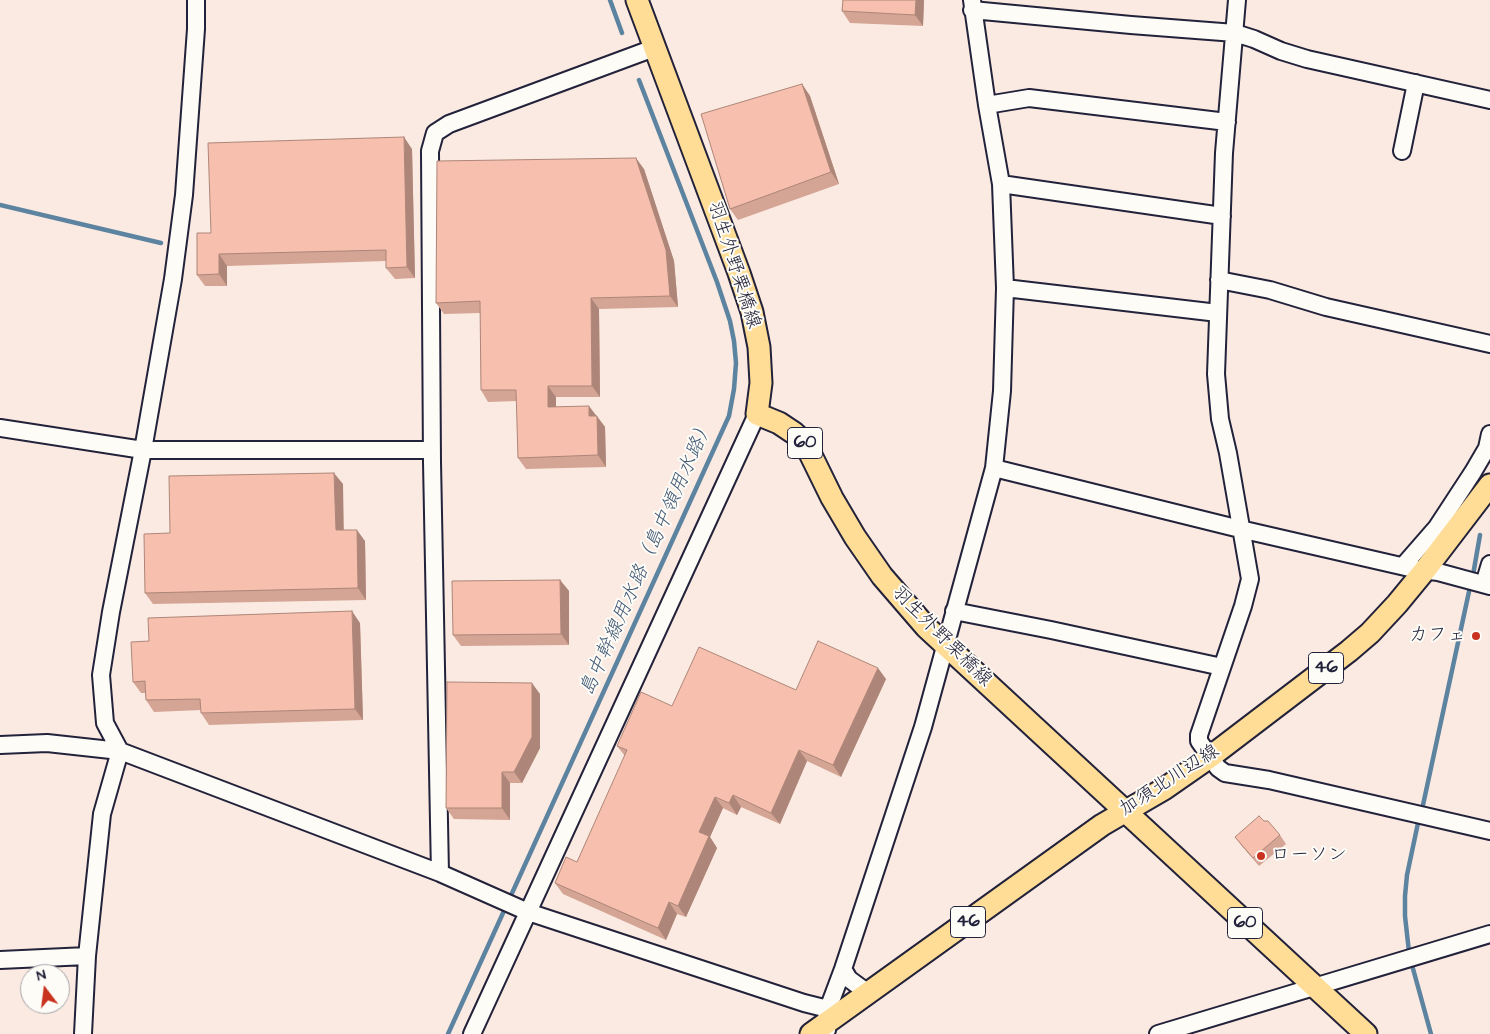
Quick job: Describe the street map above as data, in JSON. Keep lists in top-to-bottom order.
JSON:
{
  "streets": {
    "main road": [
      "羽生外野栗橋線",
      "60",
      "46",
      "加須北川辺線"
    ]
  },
  "crossings": [
    ["羽生外野栗橋線", "加須北川辺線"]
  ],
  "water": ["島中幹線用水路（島中領用水路）"],
  "places": ["カフェ", "ローソン"],
  "north": "top"
}
